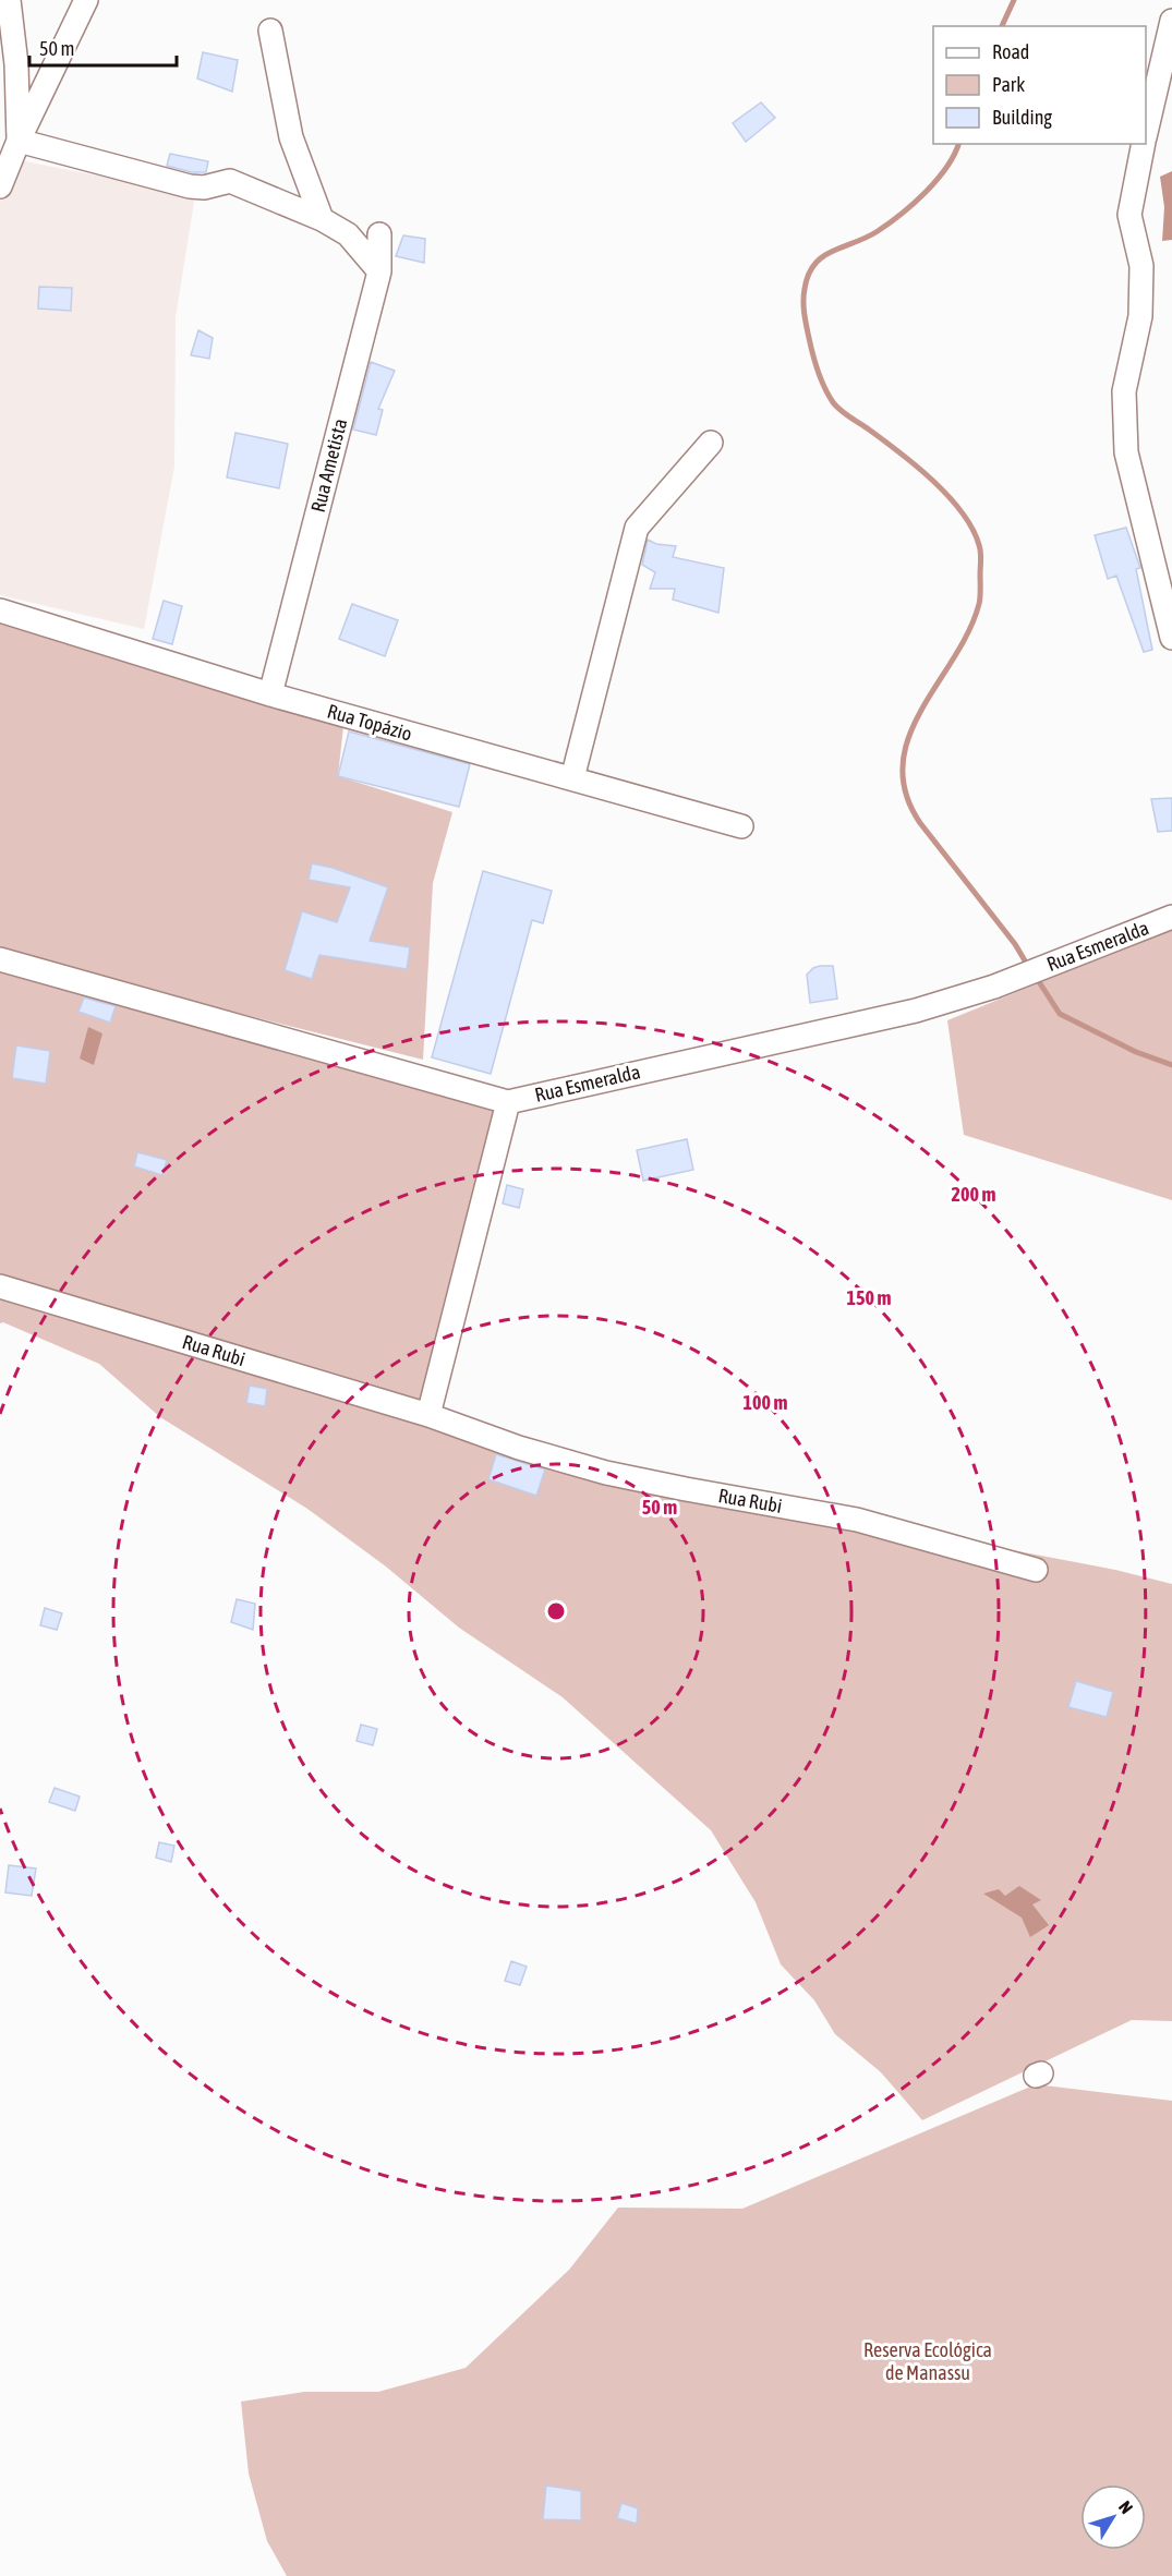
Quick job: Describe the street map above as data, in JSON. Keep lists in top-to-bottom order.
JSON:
{
  "streets": {
    "street": [
      "Rua Ametista",
      "Rua Topázio",
      "Rua Esmeralda",
      "Rua Rubi"
    ]
  },
  "crossings": [
    ["Rua Ametista", "Rua Topázio"]
  ],
  "parks": ["Reserva Ecológica de Manassu"],
  "legend": ["Road", "Park", "Building"],
  "scale_bar": "50 m",
  "north": "top right",
  "rings": [
    "200 m",
    "150 m",
    "100 m",
    "50 m"
  ]
}
